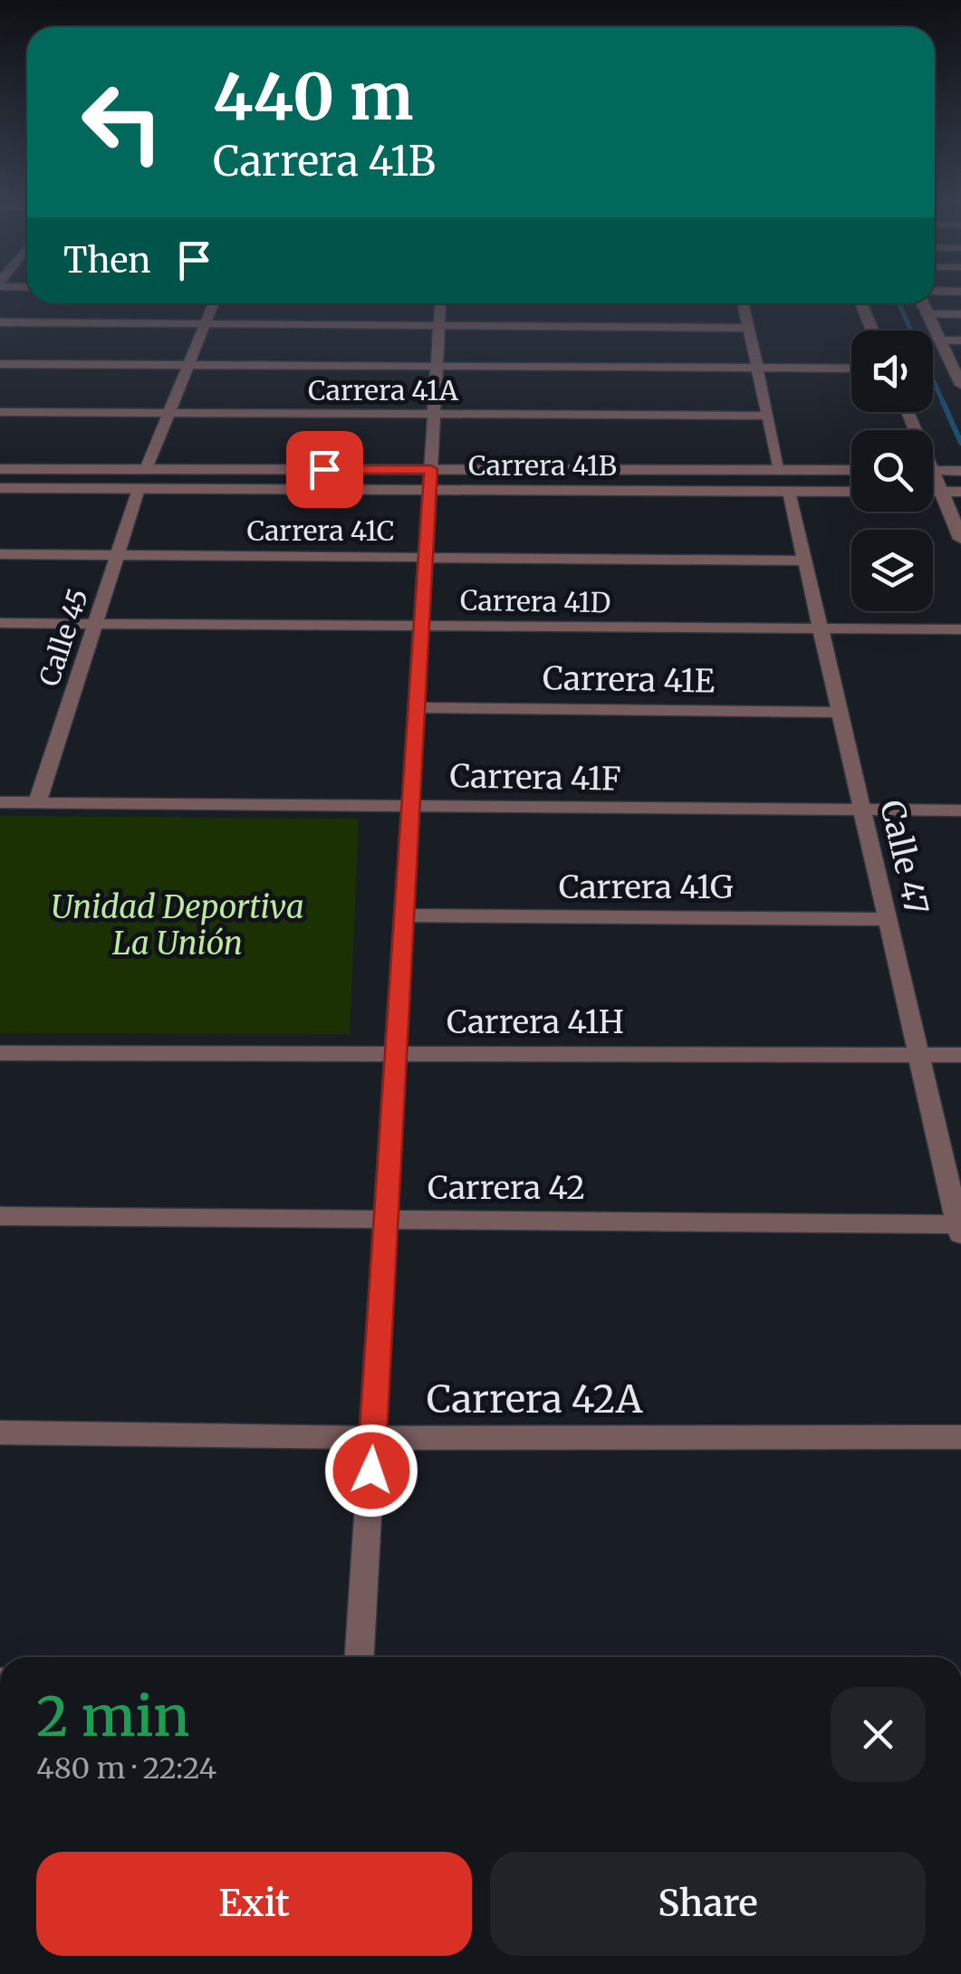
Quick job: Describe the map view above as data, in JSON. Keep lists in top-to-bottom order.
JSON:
{
  "streets": {
    "street": [
      "Carrera 41A",
      "Carrera 41B",
      "Carrera 41C",
      "Carrera 41D",
      "Calle 45",
      "Carrera 41E",
      "Carrera 41F",
      "Calle 47",
      "Carrera 41G",
      "Carrera 41H",
      "Carrera 42",
      "Carrera 42A"
    ]
  },
  "crossings": [
    ["Carrera 41B", "Calle 45"],
    ["Carrera 41B", "Calle 47"],
    ["Carrera 41C", "Calle 45"],
    ["Carrera 41C", "Calle 47"],
    ["Carrera 41D", "Calle 45"],
    ["Carrera 41D", "Calle 47"],
    ["Calle 45", "Carrera 41F"],
    ["Carrera 41E", "Calle 47"],
    ["Carrera 41F", "Calle 47"],
    ["Calle 47", "Carrera 41G"],
    ["Calle 47", "Carrera 41H"],
    ["Calle 47", "Carrera 42"]
  ],
  "parks": ["Unidad Deportiva La Unión"],
  "page": {
    "turn": ["440 m", "Carrera 41B"],
    "then": "Then",
    "heading": ["2 min", "480 m · 22:24"],
    "buttons": ["Exit", "Share"]
  }
}
